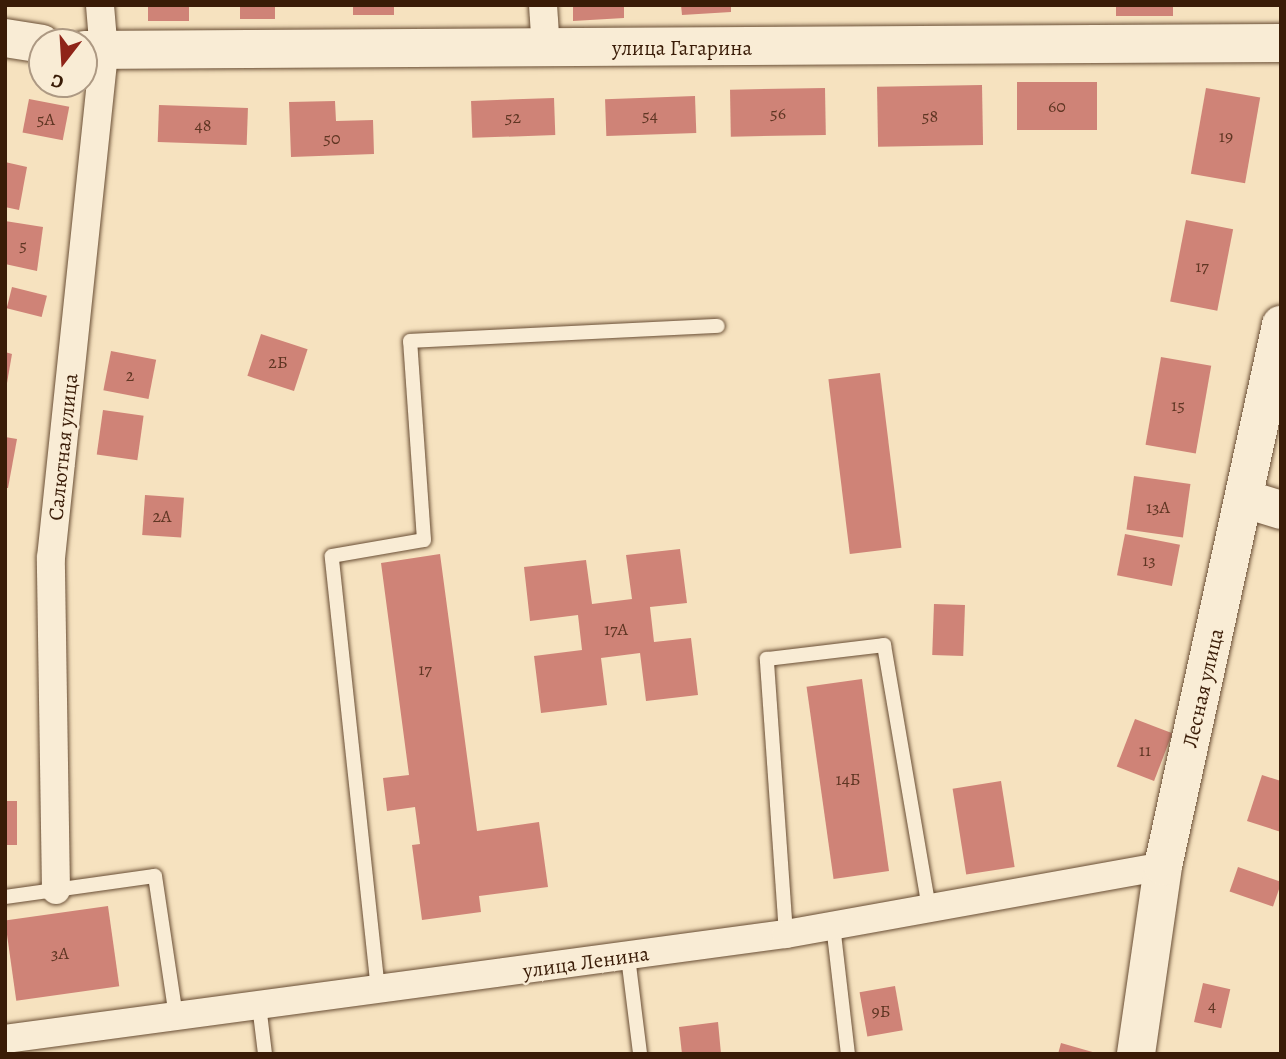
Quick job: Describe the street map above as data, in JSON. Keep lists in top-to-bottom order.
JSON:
{
  "streets": {
    "street": [
      "улица Гагарина",
      "Салютная улица",
      "Лесная улица",
      "улица Ленина"
    ]
  },
  "crossings": [
    ["Лесная улица", "улица Ленина"]
  ],
  "house_numbers": [
    "60",
    "56",
    "54",
    "58",
    "52",
    "5А",
    "48",
    "19",
    "50",
    "5",
    "17",
    "2Б",
    "2",
    "15",
    "13А",
    "2А",
    "13",
    "17А",
    "17",
    "11",
    "14Б",
    "3А",
    "4",
    "9Б"
  ],
  "north": "bottom"
}
